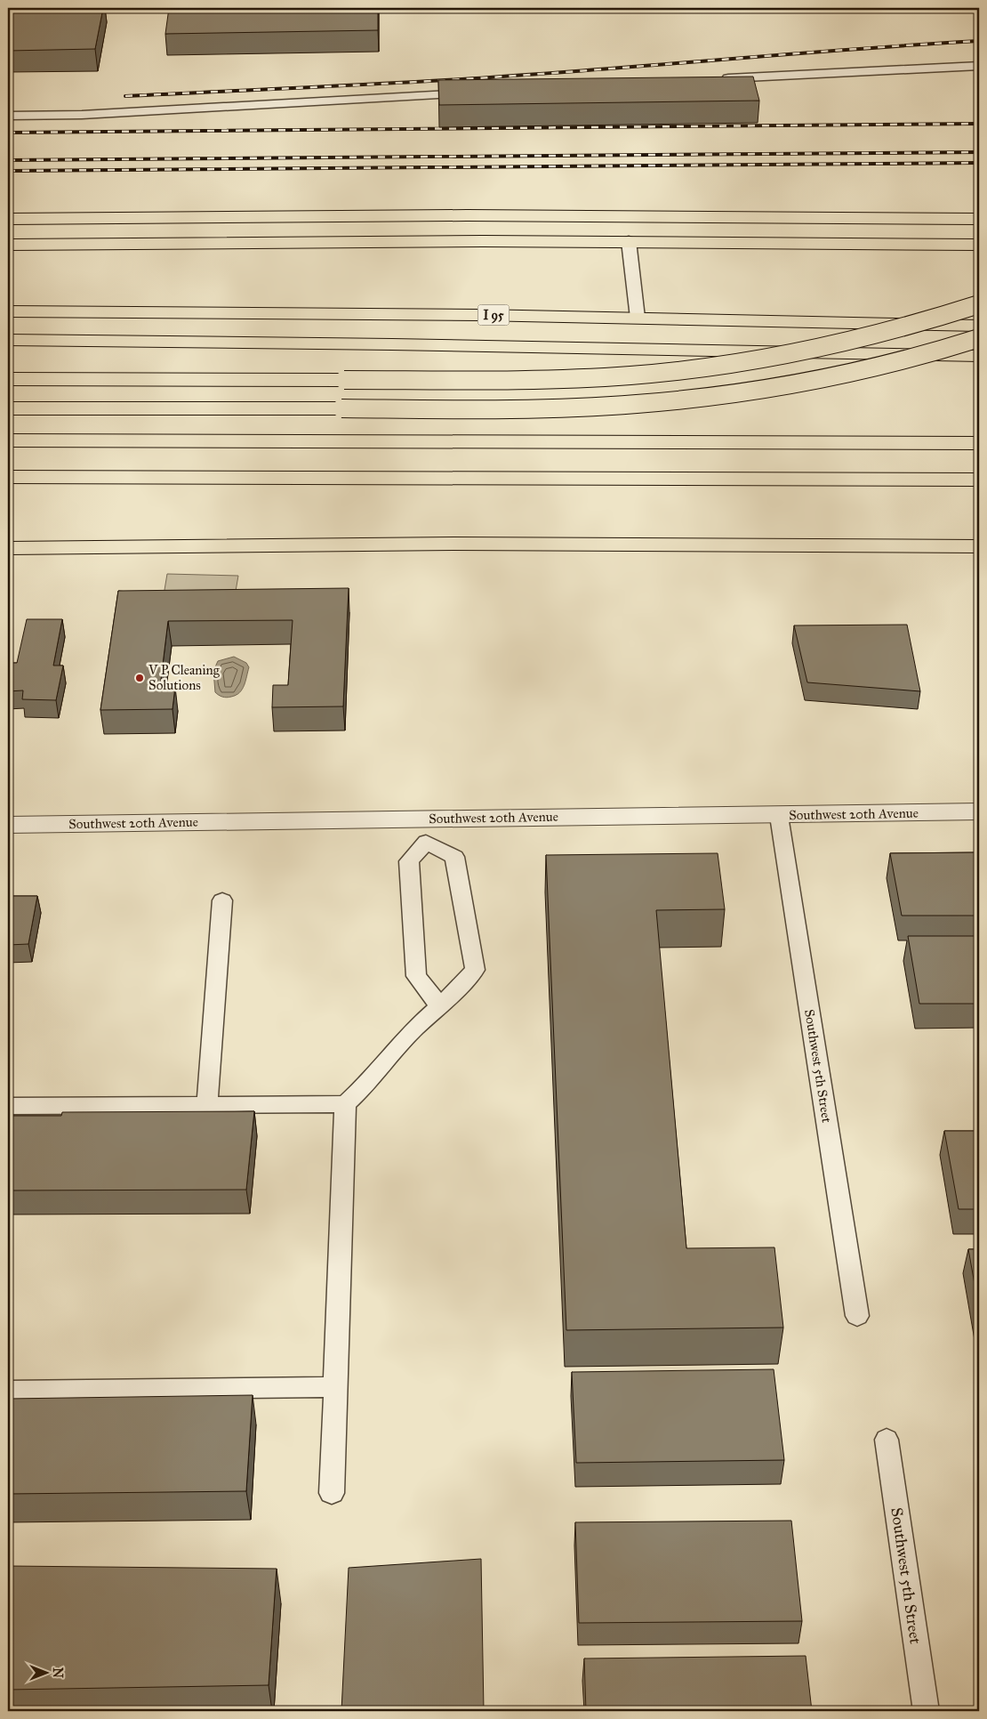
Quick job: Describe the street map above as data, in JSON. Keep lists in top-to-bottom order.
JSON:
{
  "streets": {
    "highway": ["I 95"],
    "street": ["Southwest 20th Avenue"],
    "lane": ["Southwest 5th Street"]
  },
  "crossings": [
    ["Southwest 20th Avenue", "Southwest 5th Street"]
  ],
  "places": ["V P Cleaning Solutions"],
  "north": "right"
}
